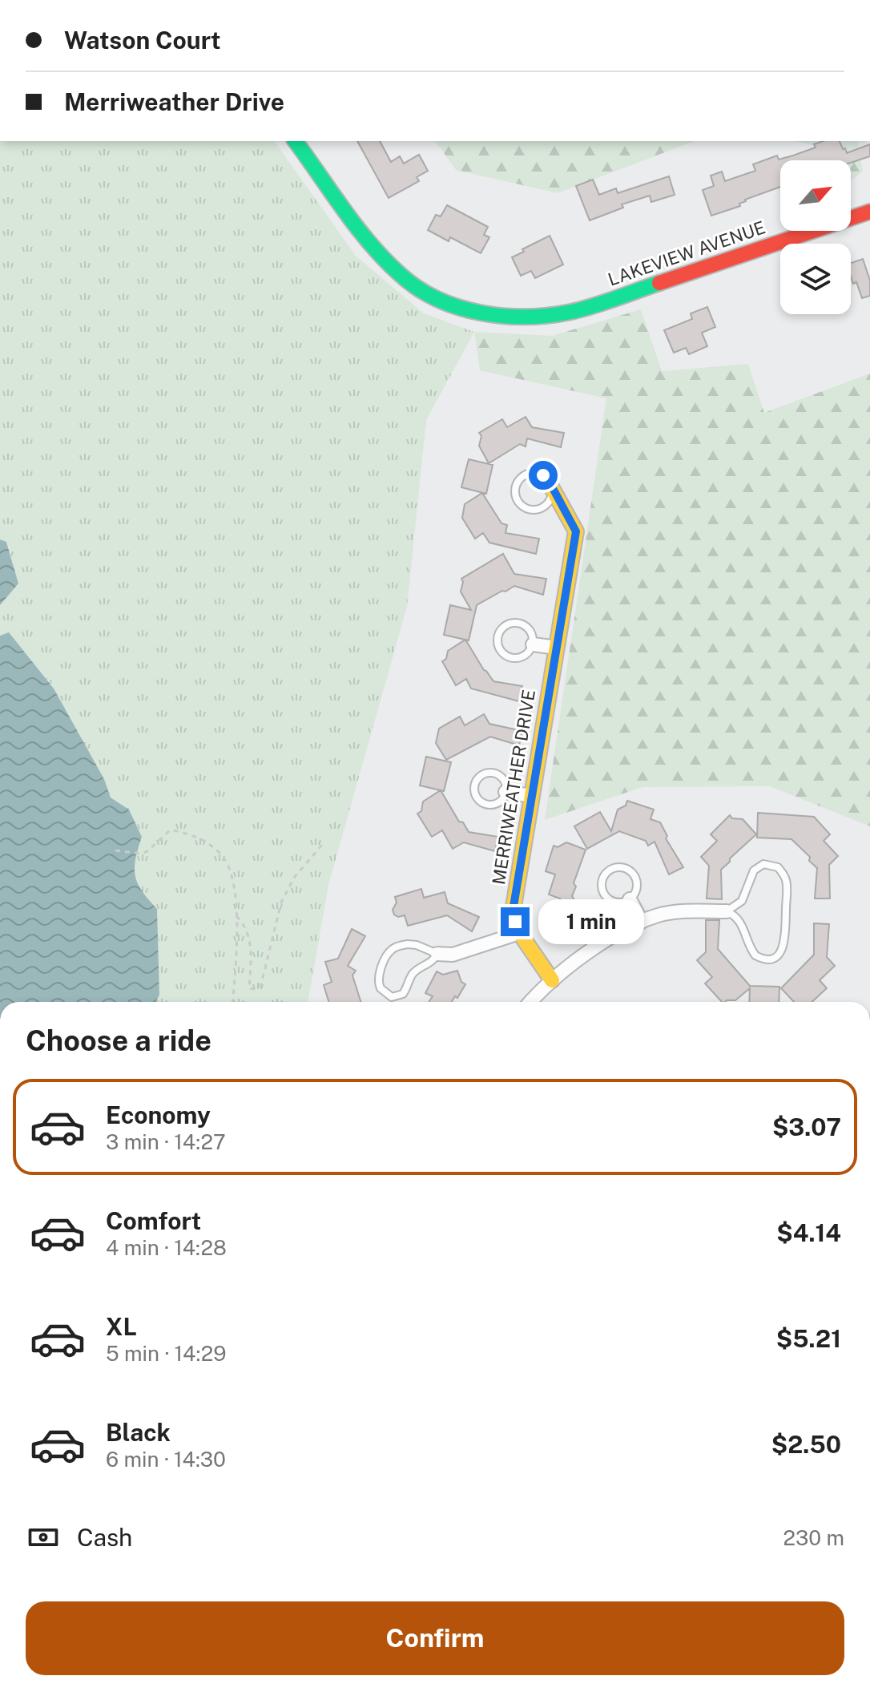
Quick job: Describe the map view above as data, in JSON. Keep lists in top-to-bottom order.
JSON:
{
  "streets": {
    "street": ["LAKEVIEW AVENUE", "MERRIWEATHER DRIVE"]
  },
  "north": "top right",
  "page": {
    "banner": ["Watson Court", "Merriweather Drive"],
    "bubble": "1 min",
    "heading": "Choose a ride",
    "list": [
      {
        "name": "Economy",
        "note": "3 min · 14:27",
        "value": "$3.07"
      },
      {
        "name": "Comfort",
        "note": "4 min · 14:28",
        "value": "$4.14"
      },
      {
        "name": "XL",
        "note": "5 min · 14:29",
        "value": "$5.21"
      },
      {
        "name": "Black",
        "note": "6 min · 14:30",
        "value": "$2.50"
      }
    ],
    "pay": ["Cash", "230 m"],
    "buttons": "Confirm"
  }
}
